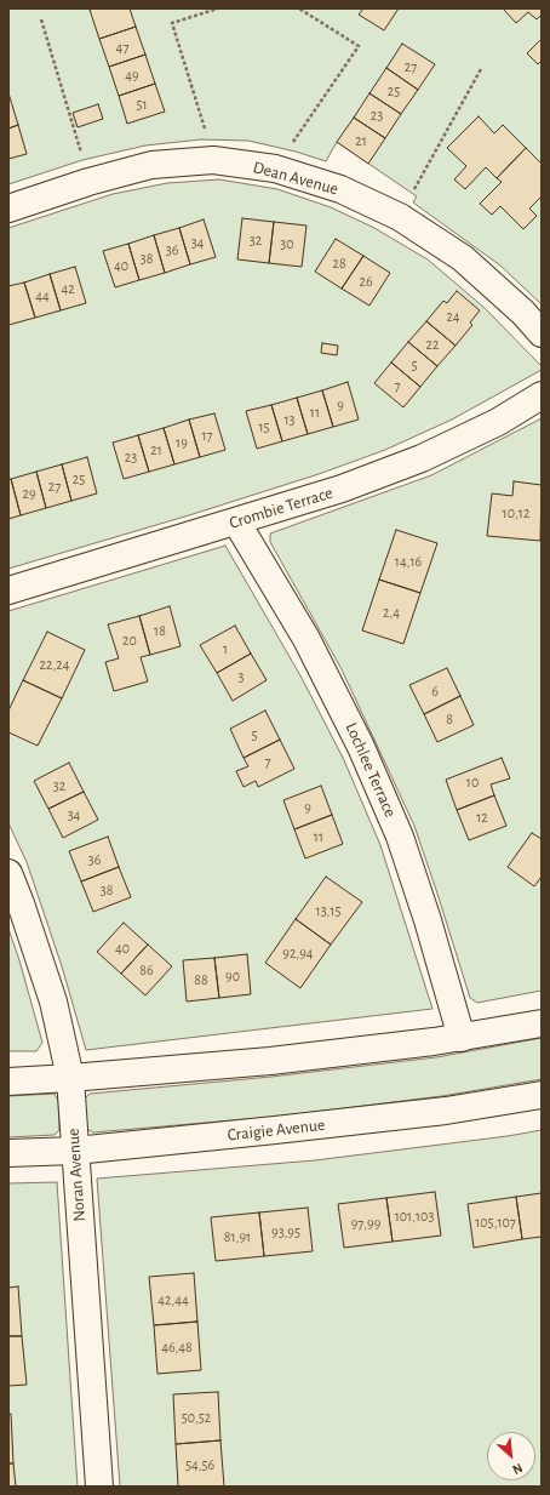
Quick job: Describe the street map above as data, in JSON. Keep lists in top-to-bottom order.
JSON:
{
  "streets": {
    "street": [
      "Dean Avenue",
      "Crombie Terrace",
      "Lochlee Terrace",
      "Craigie Avenue",
      "Noran Avenue"
    ]
  },
  "crossings": [
    ["Crombie Terrace", "Lochlee Terrace"],
    ["Craigie Avenue", "Noran Avenue"]
  ],
  "house_numbers": [
    "47",
    "27",
    "49",
    "25",
    "51",
    "23",
    "21",
    "32",
    "34",
    "30",
    "36",
    "38",
    "28",
    "40",
    "26",
    "42",
    "44",
    "24",
    "22",
    "5",
    "7",
    "9",
    "11",
    "13",
    "15",
    "17",
    "19",
    "21",
    "23",
    "25",
    "27",
    "29",
    "10,12",
    "14,16",
    "2,4",
    "18",
    "20",
    "1",
    "22,24",
    "3",
    "6",
    "8",
    "5",
    "7",
    "10",
    "32",
    "9",
    "34",
    "12",
    "11",
    "36",
    "38",
    "13,15",
    "40",
    "92,94",
    "86",
    "90",
    "88",
    "101,103",
    "105,107",
    "97,99",
    "93,95",
    "81,91",
    "42,44",
    "46,48",
    "50,52",
    "54,56"
  ],
  "north": "bottom right"
}
